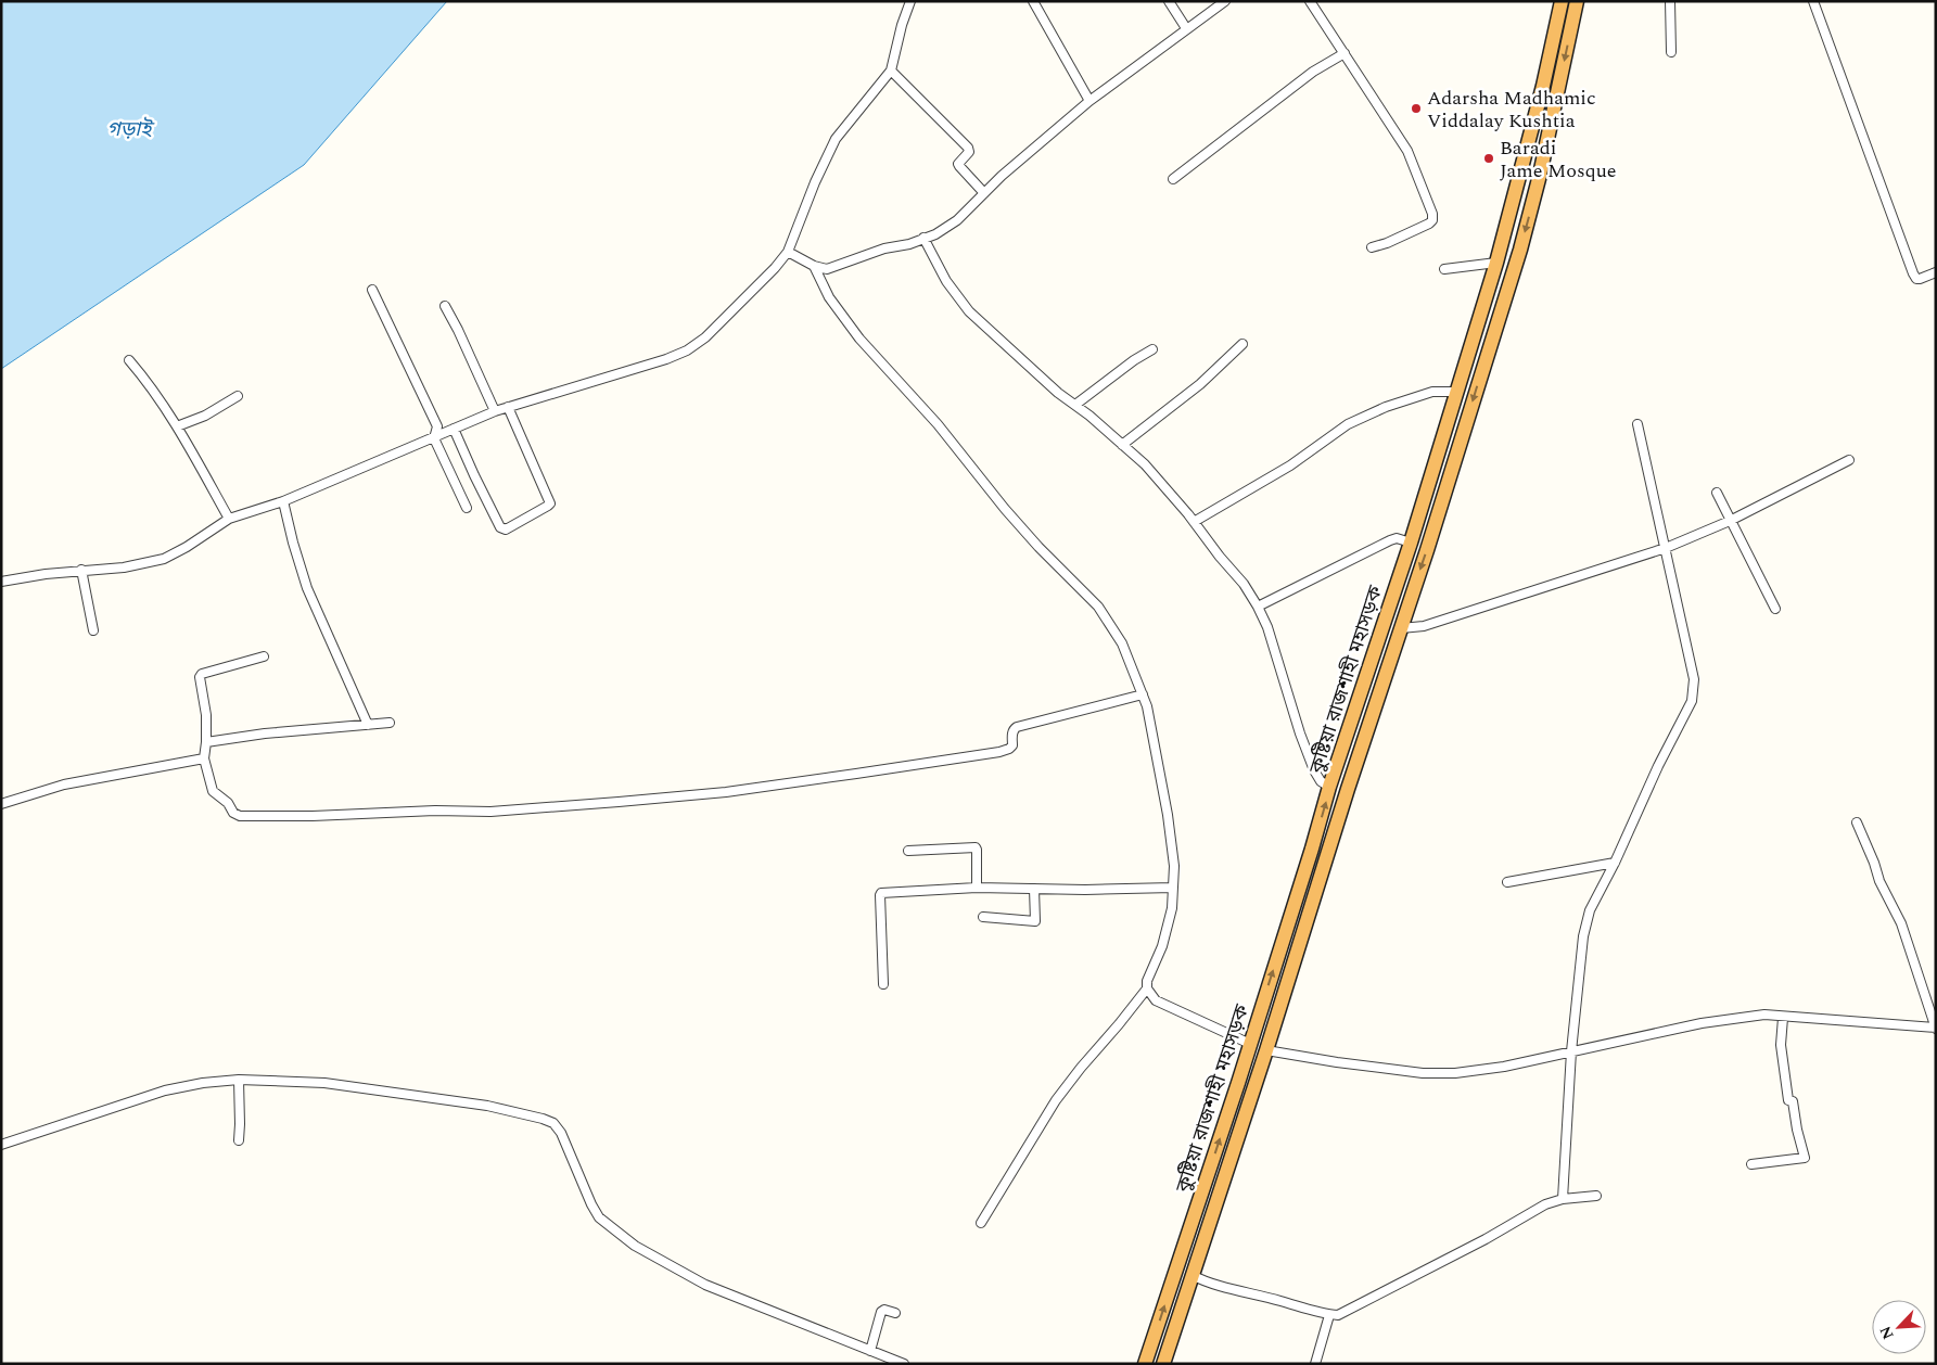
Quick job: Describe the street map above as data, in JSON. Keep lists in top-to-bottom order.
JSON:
{
  "streets": {
    "highway": ["কুষ্টিয়া রাজশাহী মহাসড়ক"]
  },
  "water": ["গড়াই"],
  "places": ["Adarsha Madhamic Viddalay Kushtia", "Baradi Jame Mosque"],
  "north": "bottom left"
}
